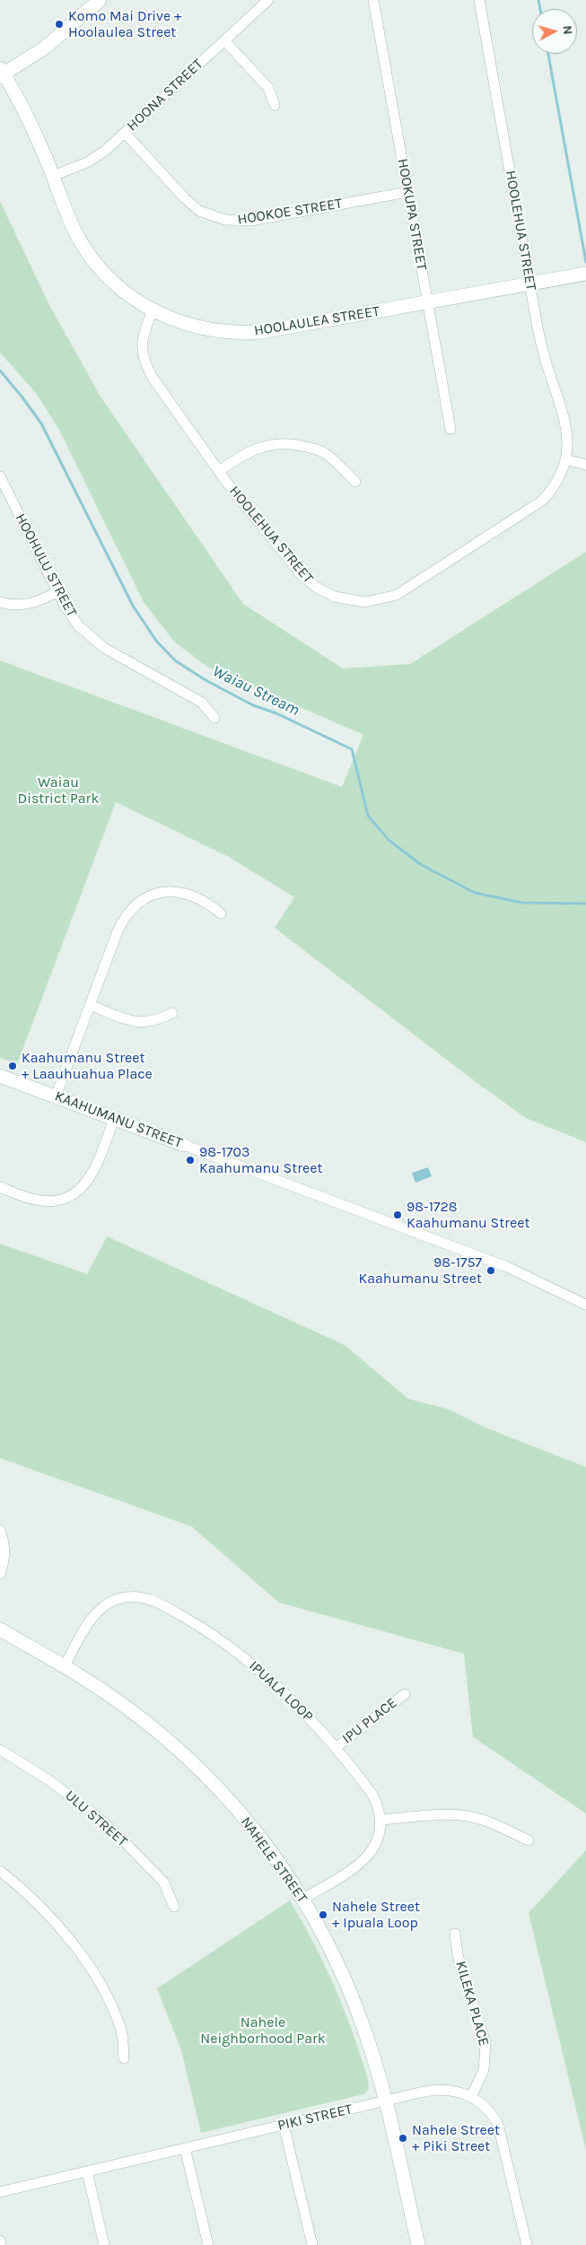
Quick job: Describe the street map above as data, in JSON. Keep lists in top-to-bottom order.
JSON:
{
  "streets": {
    "street": [
      "HOONA STREET",
      "HOOKOE STREET",
      "HOOKUPA STREET",
      "HOOLEHUA STREET",
      "HOOLAULEA STREET",
      "HOOHULU STREET",
      "KAAHUMANU STREET",
      "IPUALA LOOP",
      "IPU PLACE",
      "ULU STREET",
      "NAHELE STREET",
      "KILEKA PLACE",
      "PIKI STREET"
    ]
  },
  "crossings": [
    ["HOONA STREET", "HOOKOE STREET"],
    ["HOONA STREET", "HOOLAULEA STREET"],
    ["HOOKOE STREET", "HOOKUPA STREET"],
    ["HOOKUPA STREET", "HOOLAULEA STREET"],
    ["HOOLEHUA STREET", "HOOLAULEA STREET"],
    ["IPUALA LOOP", "IPU PLACE"],
    ["IPUALA LOOP", "NAHELE STREET"],
    ["NAHELE STREET", "PIKI STREET"],
    ["KILEKA PLACE", "PIKI STREET"]
  ],
  "water": ["Waiau Stream"],
  "parks": ["Waiau District Park", "Nahele Neighborhood Park"],
  "places": [
    "Komo Mai Drive + Hoolaulea Street",
    "Kaahumanu Street + Laauhuahua Place",
    "98-1703 Kaahumanu Street",
    "98-1728 Kaahumanu Street",
    "98-1757 Kaahumanu Street",
    "Nahele Street + Ipuala Loop",
    "Nahele Street + Piki Street"
  ],
  "north": "right"
}
